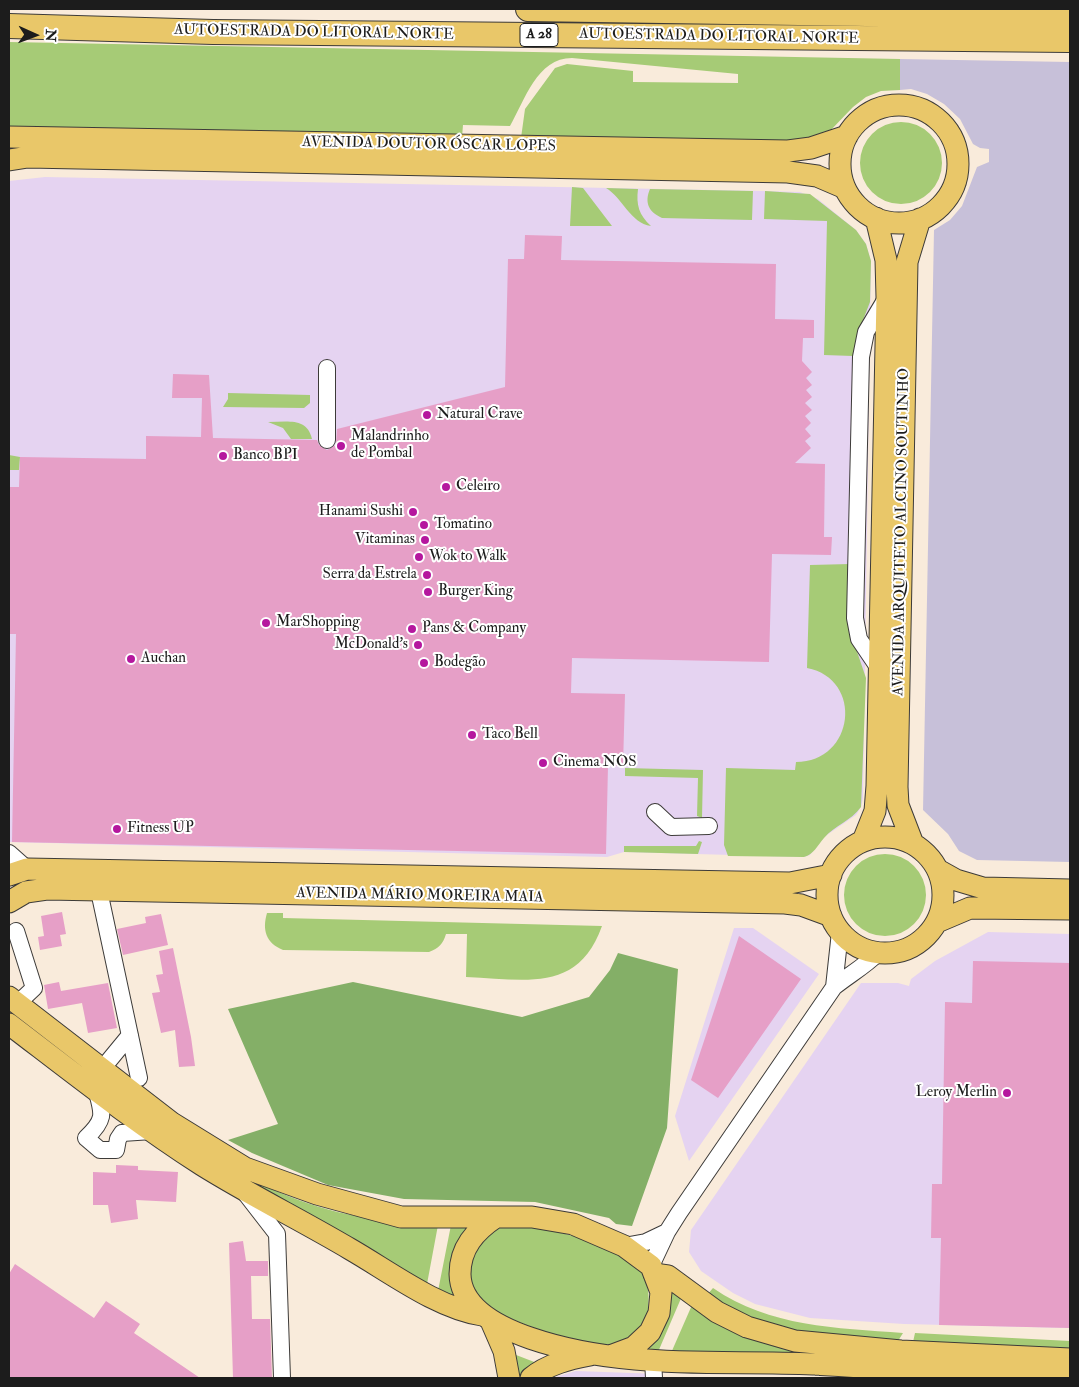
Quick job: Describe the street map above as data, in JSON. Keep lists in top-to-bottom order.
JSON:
{
  "streets": {
    "highway": ["AUTOESTRADA DO LITORAL NORTE", "A 28"],
    "main road": ["AVENIDA DOUTOR ÓSCAR LOPES", "AVENIDA ARQUITETO ALCINO SOUTINHO", "AVENIDA MÁRIO MOREIRA MAIA"]
  },
  "crossings": [
    ["AVENIDA DOUTOR ÓSCAR LOPES", "AVENIDA ARQUITETO ALCINO SOUTINHO"],
    ["AVENIDA ARQUITETO ALCINO SOUTINHO", "AVENIDA MÁRIO MOREIRA MAIA"]
  ],
  "places": [
    "Natural Crave",
    "Malandrinho de Pombal",
    "Banco BPI",
    "Celeiro",
    "Hanami Sushi",
    "Tomatino",
    "Vitaminas",
    "Wok to Walk",
    "Serra da Estrela",
    "Burger King",
    "MarShopping",
    "Pans & Company",
    "McDonald's",
    "Auchan",
    "Bodegão",
    "Taco Bell",
    "Cinema NOS",
    "Fitness UP",
    "Leroy Merlin"
  ],
  "north": "right"
}
